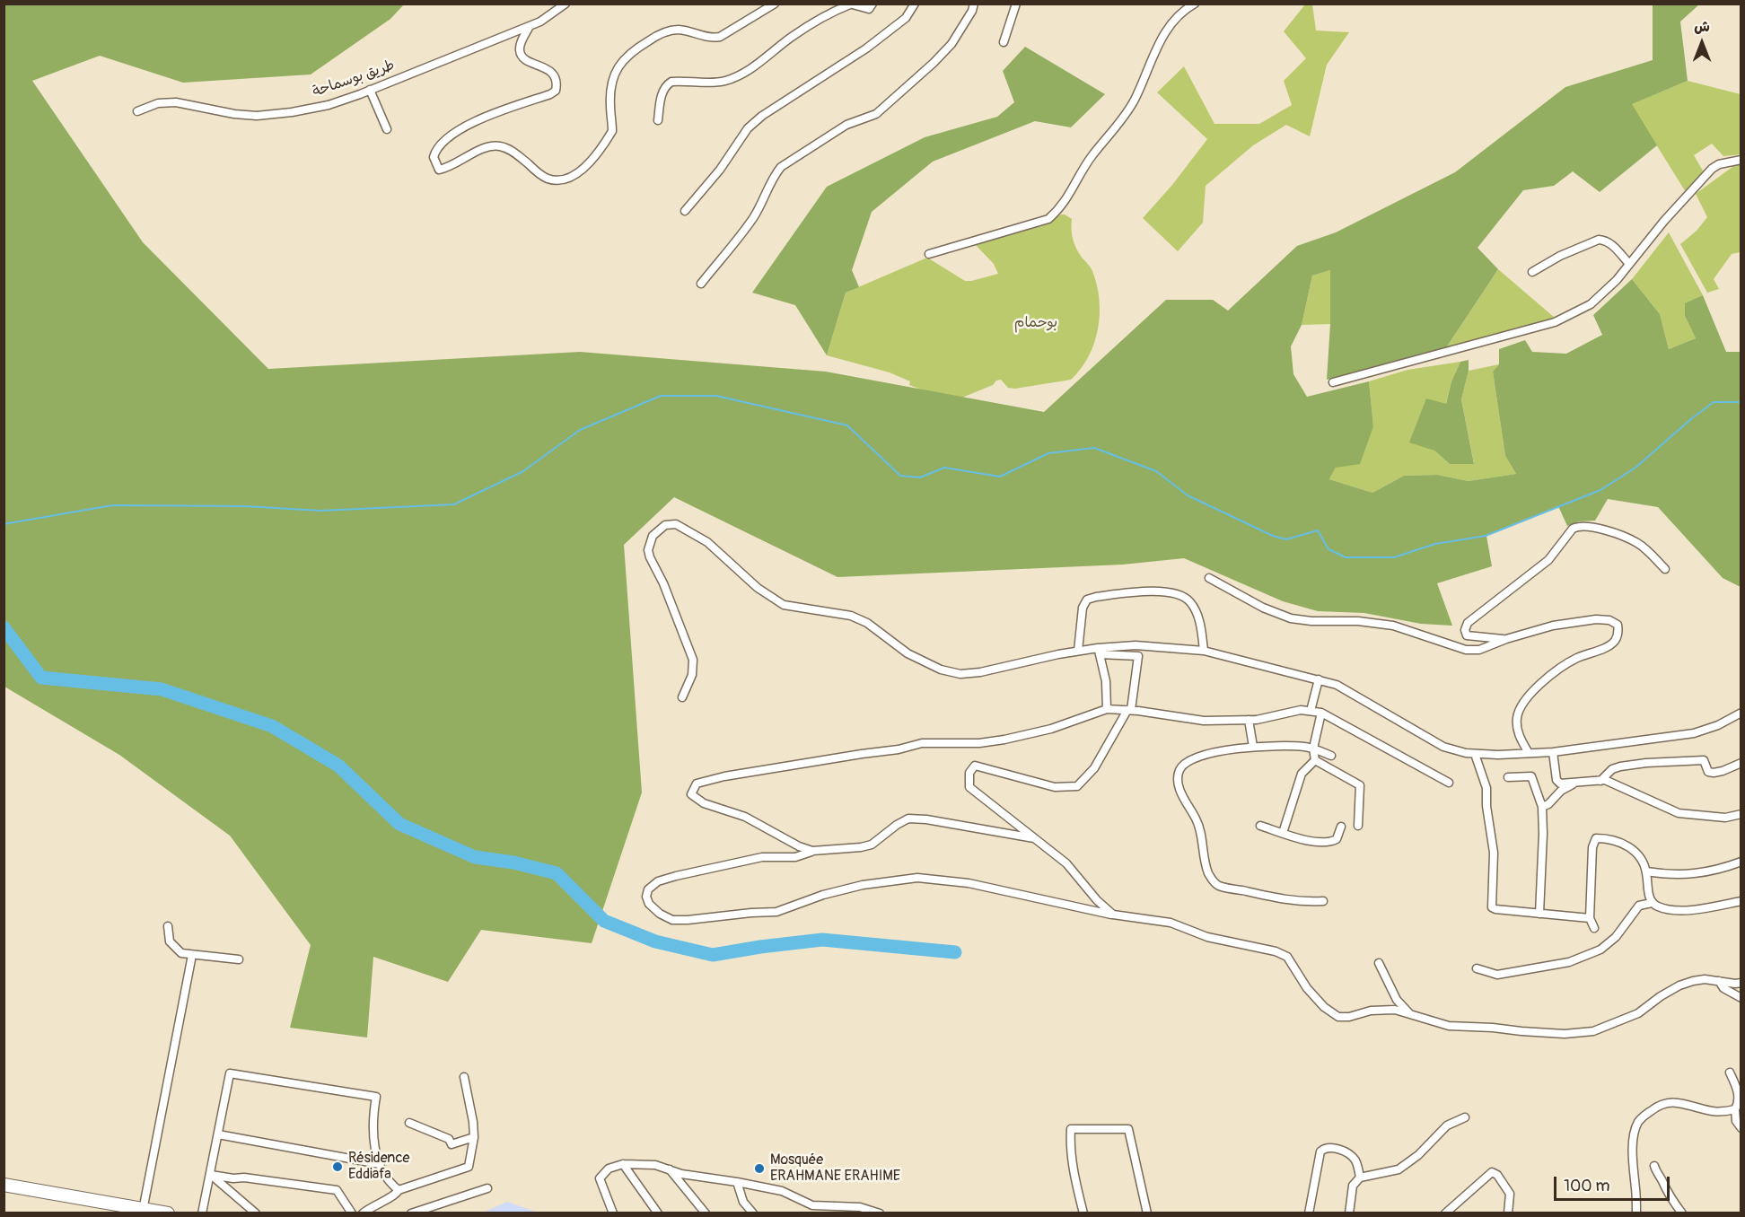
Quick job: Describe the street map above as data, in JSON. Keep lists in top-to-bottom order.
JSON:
{
  "streets": {
    "street": ["طريق بوسماحة"]
  },
  "parks": ["بوحمام"],
  "places": ["Résidence Eddiafa", "Mosquée ERAHMANE ERAHIME"],
  "scale_bar": "100 m",
  "north": "top"
}
